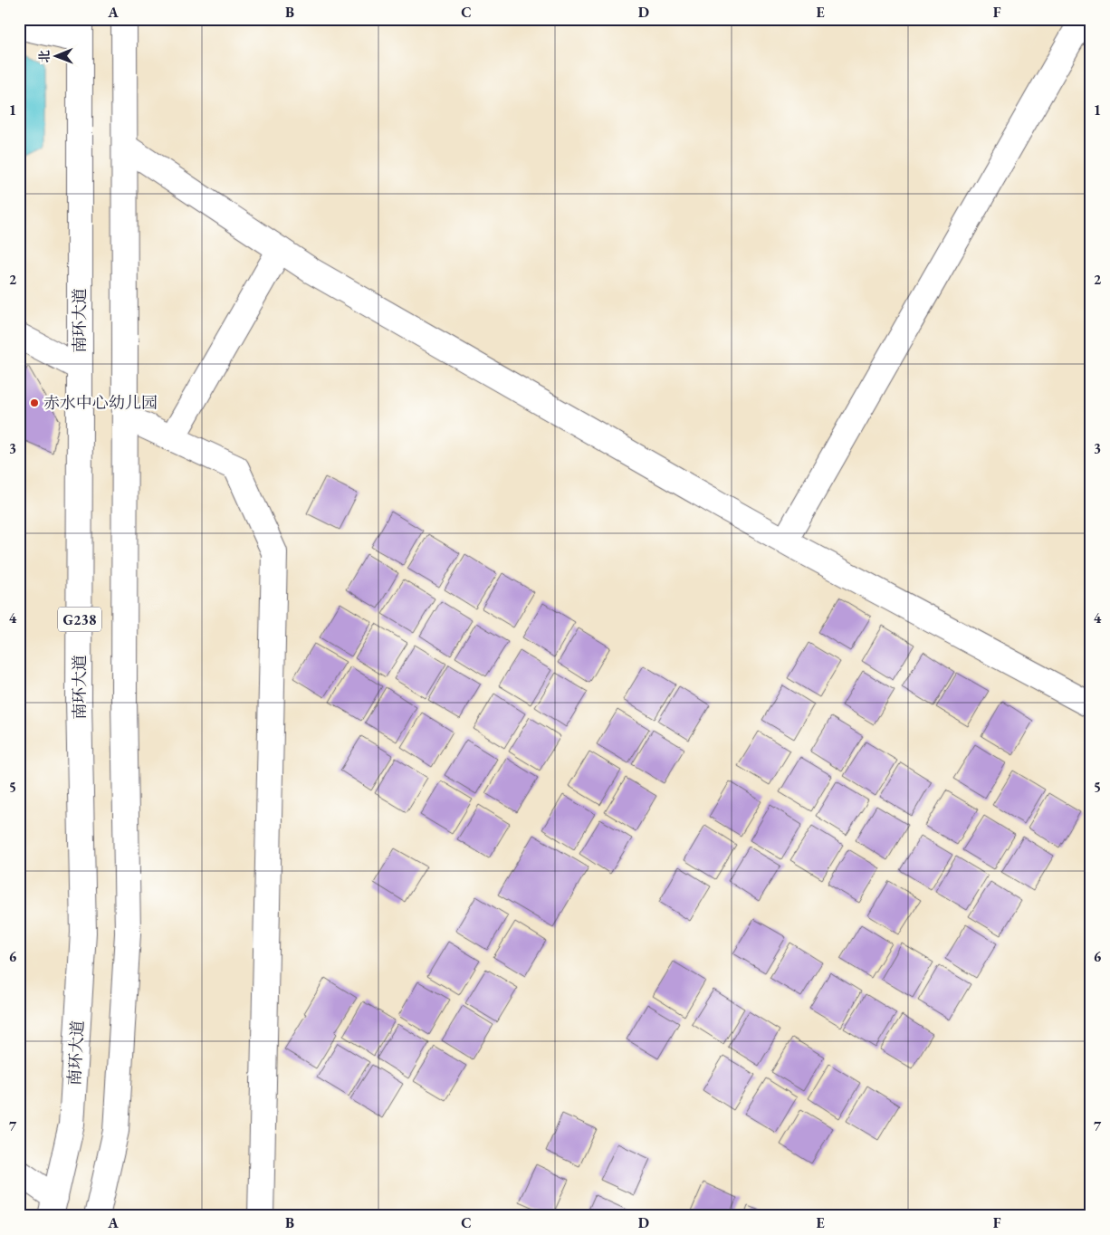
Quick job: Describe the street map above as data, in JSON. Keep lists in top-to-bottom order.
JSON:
{
  "streets": {
    "main road": ["南环大道", "G238"]
  },
  "places": ["赤水中心幼儿园"],
  "north": "left",
  "grid": {
    "columns": [
      "A",
      "B",
      "C",
      "D",
      "E",
      "F"
    ],
    "rows": [
      "1",
      "2",
      "3",
      "4",
      "5",
      "6",
      "7"
    ]
  }
}
